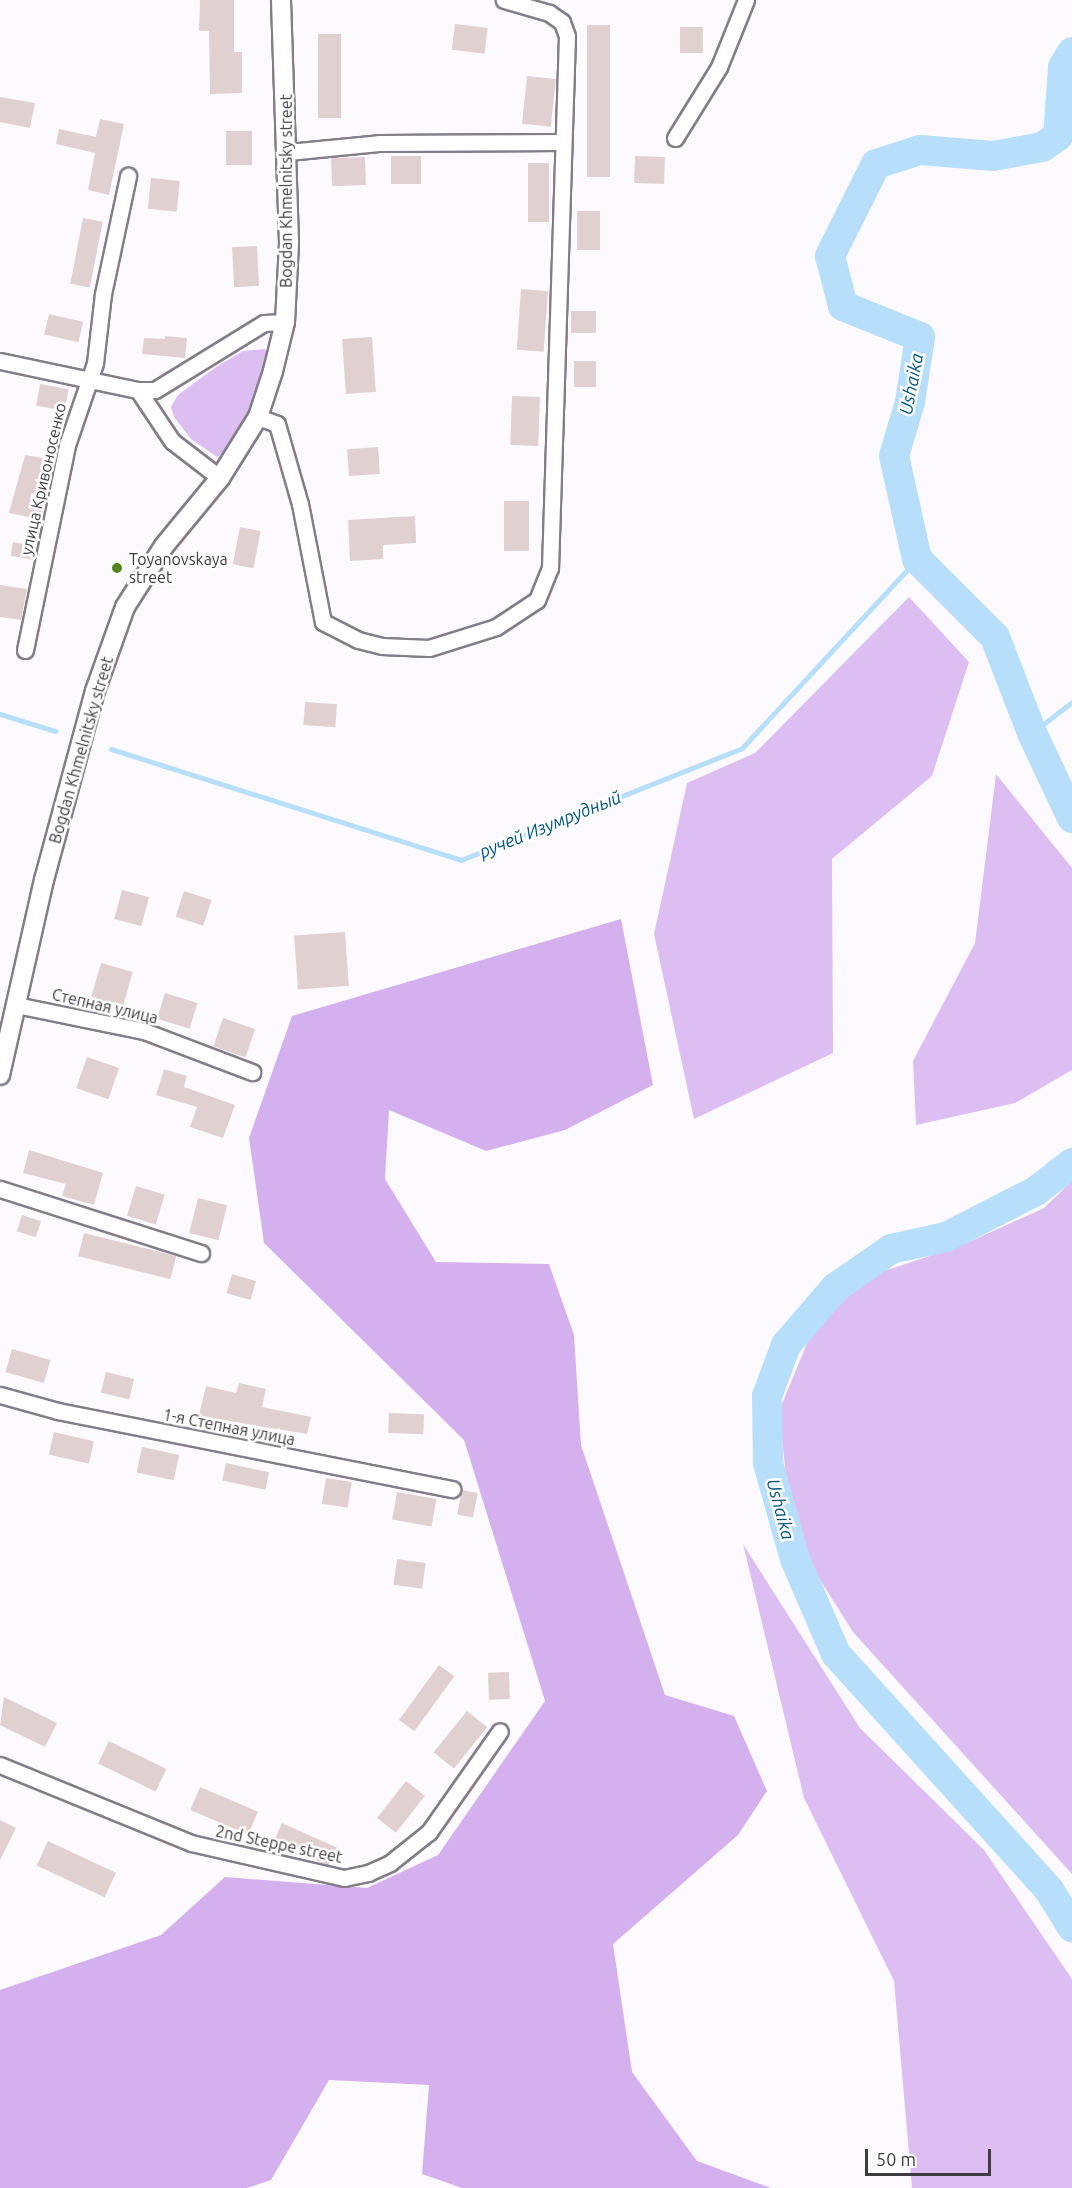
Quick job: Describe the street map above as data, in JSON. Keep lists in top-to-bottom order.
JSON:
{
  "streets": {
    "street": [
      "Bogdan Khmelnitsky street",
      "улица Кривоносенко",
      "Степная улица",
      "1-я Степная улица",
      "2nd Steppe street"
    ]
  },
  "crossings": [
    ["Bogdan Khmelnitsky street", "Степная улица"]
  ],
  "water": ["Ushaika", "ручей Изумрудный"],
  "places": ["Toyanovskaya street"],
  "scale_bar": "50 m"
}
